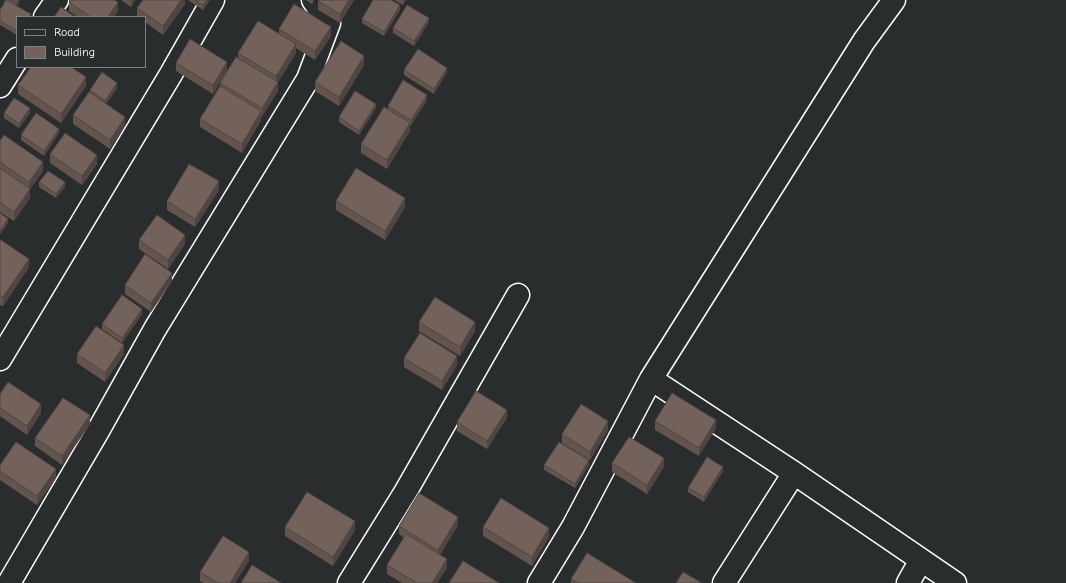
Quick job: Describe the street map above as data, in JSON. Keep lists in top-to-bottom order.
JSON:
{
  "legend": ["Road", "Building"]
}
